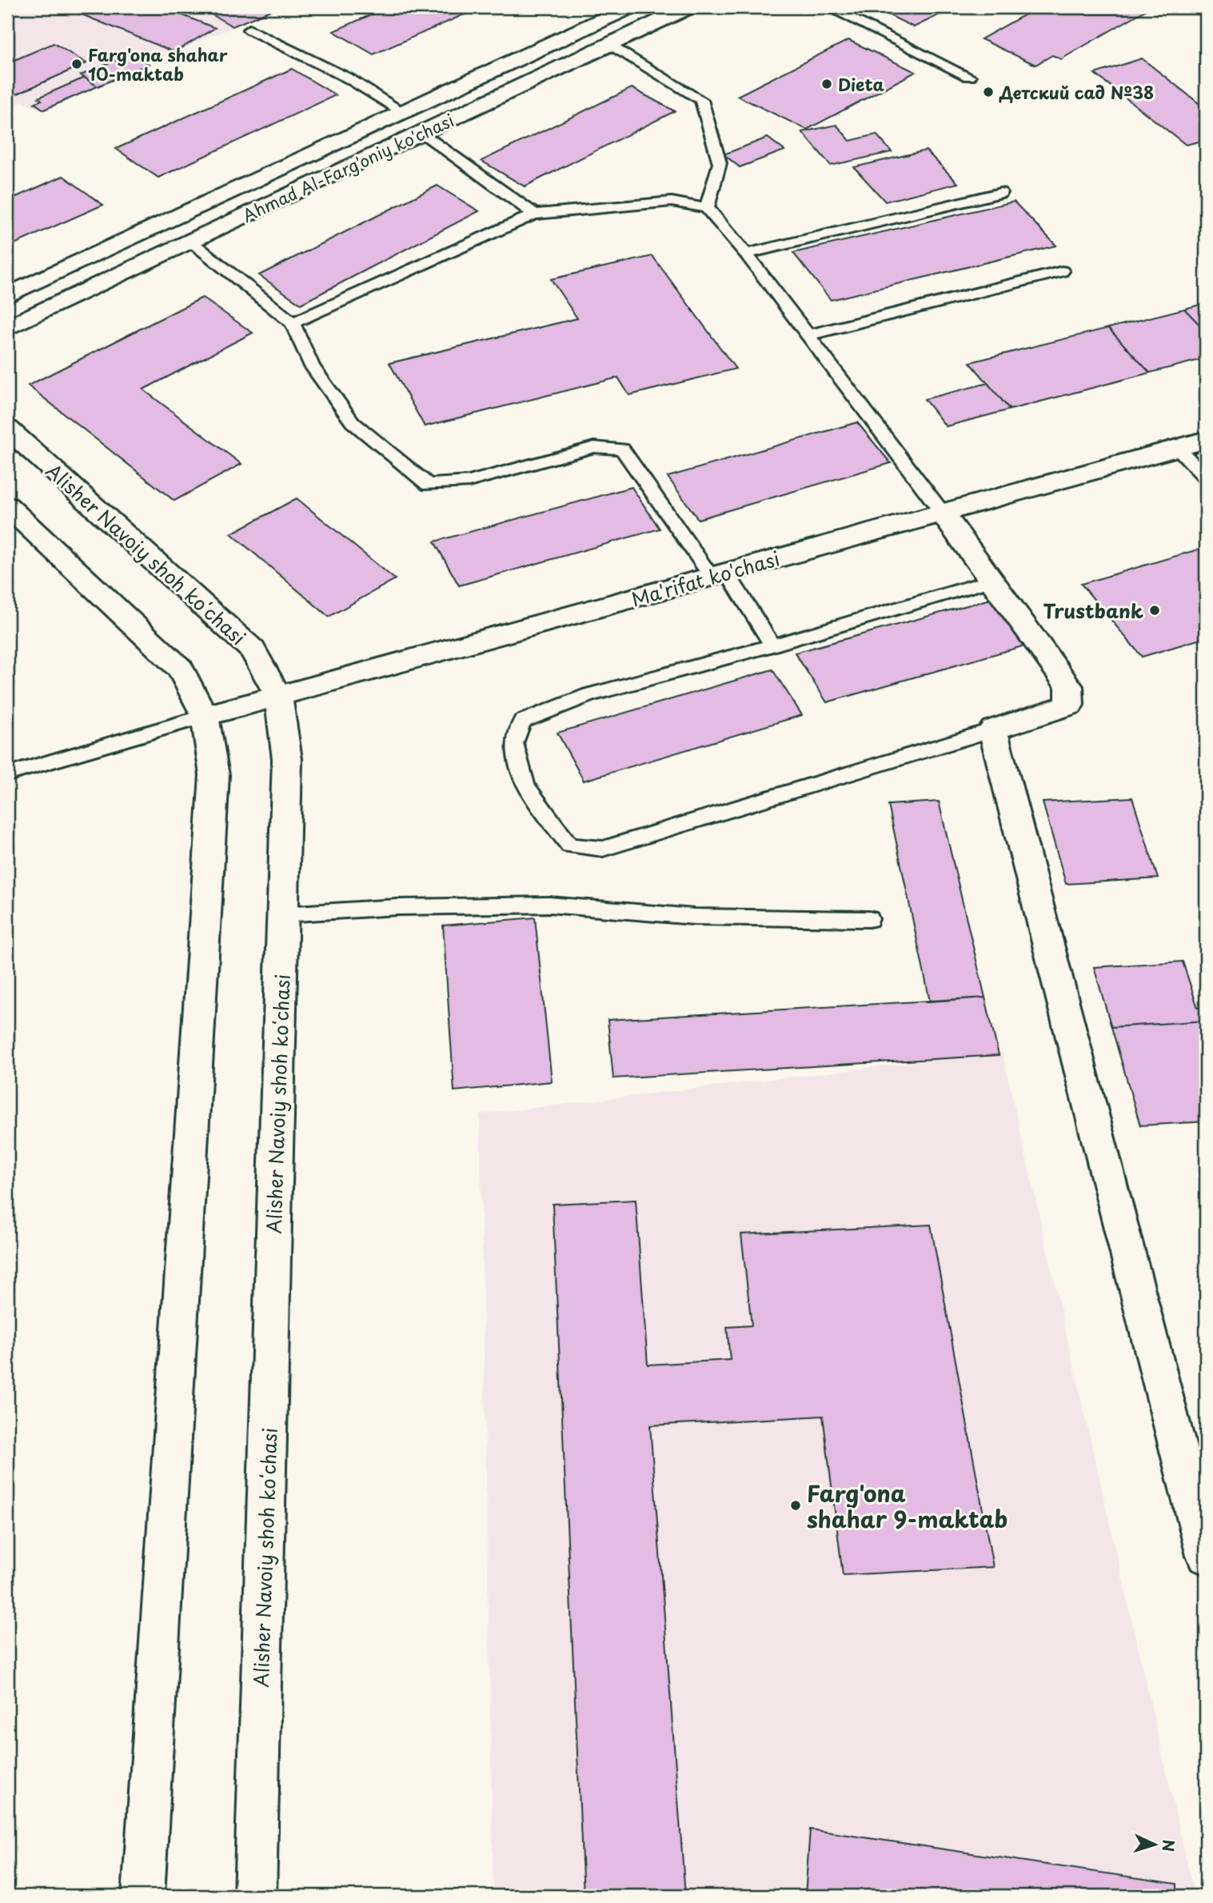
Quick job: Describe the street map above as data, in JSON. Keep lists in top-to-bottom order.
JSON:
{
  "streets": {
    "main road": ["Ahmad Al-Farg'oniy ko'chasi", "Alisher Navoiy shoh koʻchasi", "Ma'rifat ko'chasi"]
  },
  "crossings": [
    ["Alisher Navoiy shoh koʻchasi", "Ma'rifat ko'chasi"]
  ],
  "places": [
    "Farg'ona shahar 10-maktab",
    "Dieta",
    "Детский сад №38",
    "Trustbank",
    "Farg'ona shahar 9-maktab"
  ],
  "north": "right"
}
